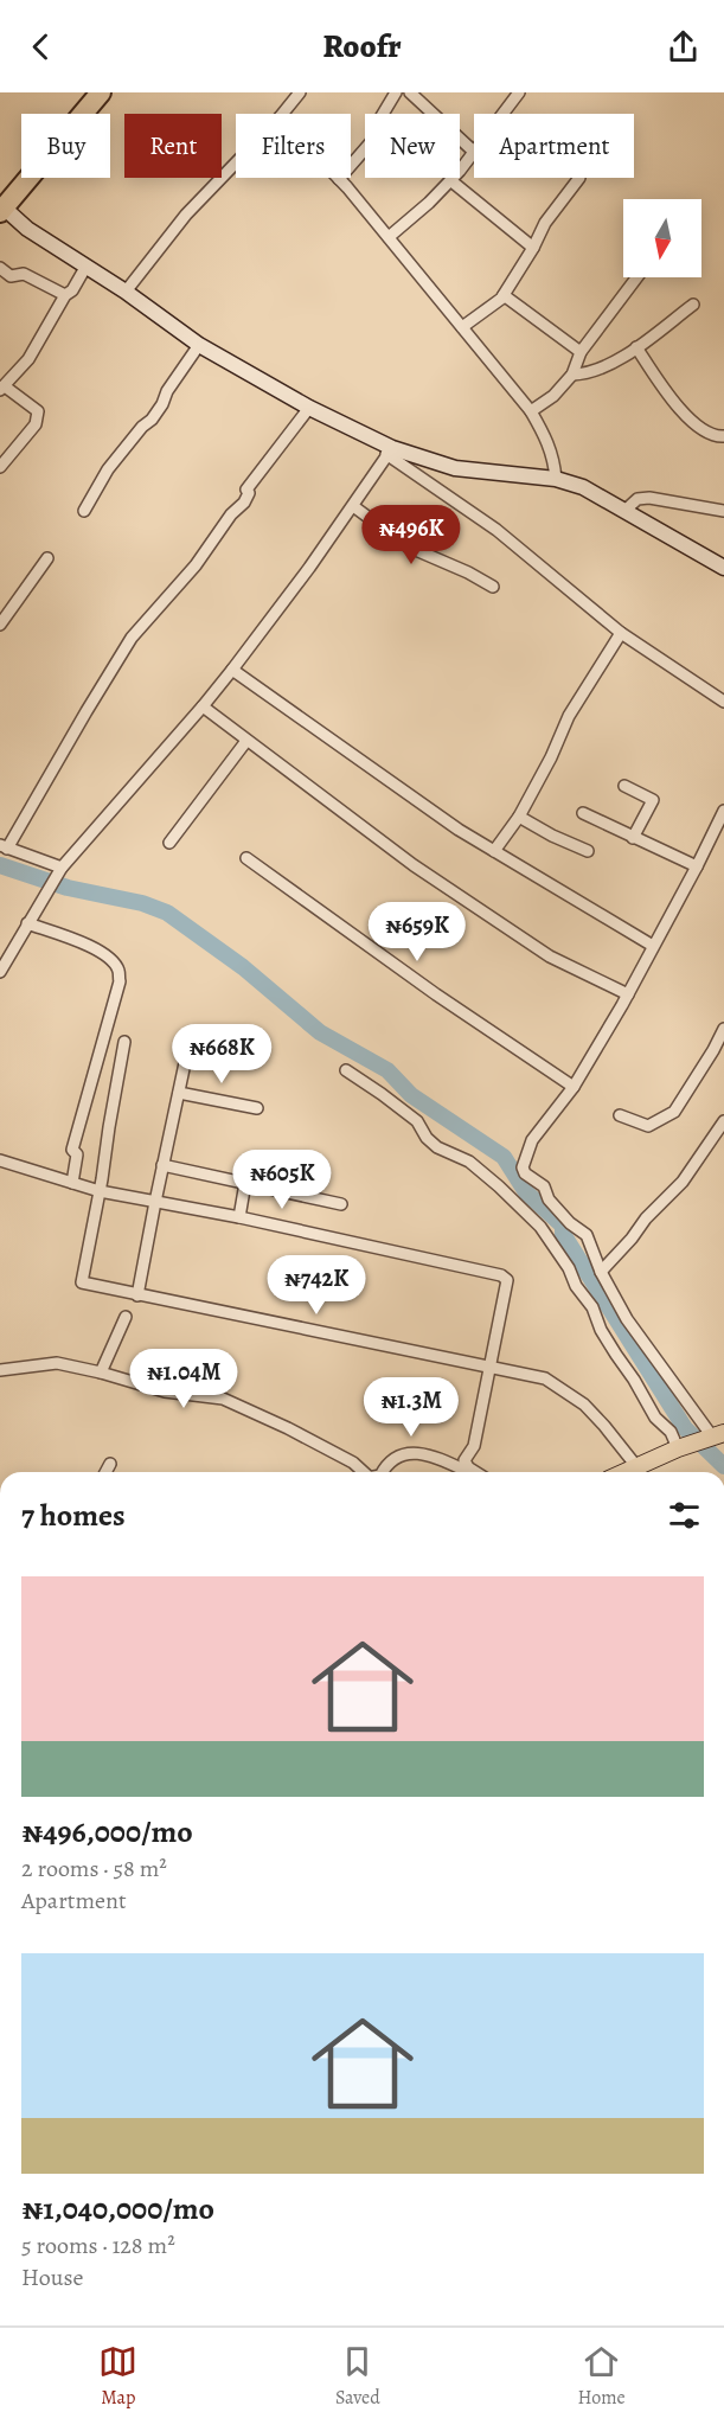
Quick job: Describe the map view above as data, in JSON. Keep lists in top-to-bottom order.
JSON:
{
  "north": "bottom",
  "page": {
    "header": "Roofr",
    "chip": [
      "Buy",
      "Rent",
      "Filters",
      "New",
      "Apartment"
    ],
    "price": [
      "₦496K",
      "₦659K",
      "₦668K",
      "₦605K",
      "₦742K",
      "₦1.04M",
      "₦1.3M"
    ],
    "heading": "7 homes",
    "list": [
      {
        "name": "₦496,000/mo",
        "note": "2 rooms · 58 m² · Apartment"
      },
      {
        "name": "₦1,040,000/mo",
        "note": "5 rooms · 128 m² · House"
      }
    ],
    "tabs": ["Map", "Saved", "Home"]
  }
}
